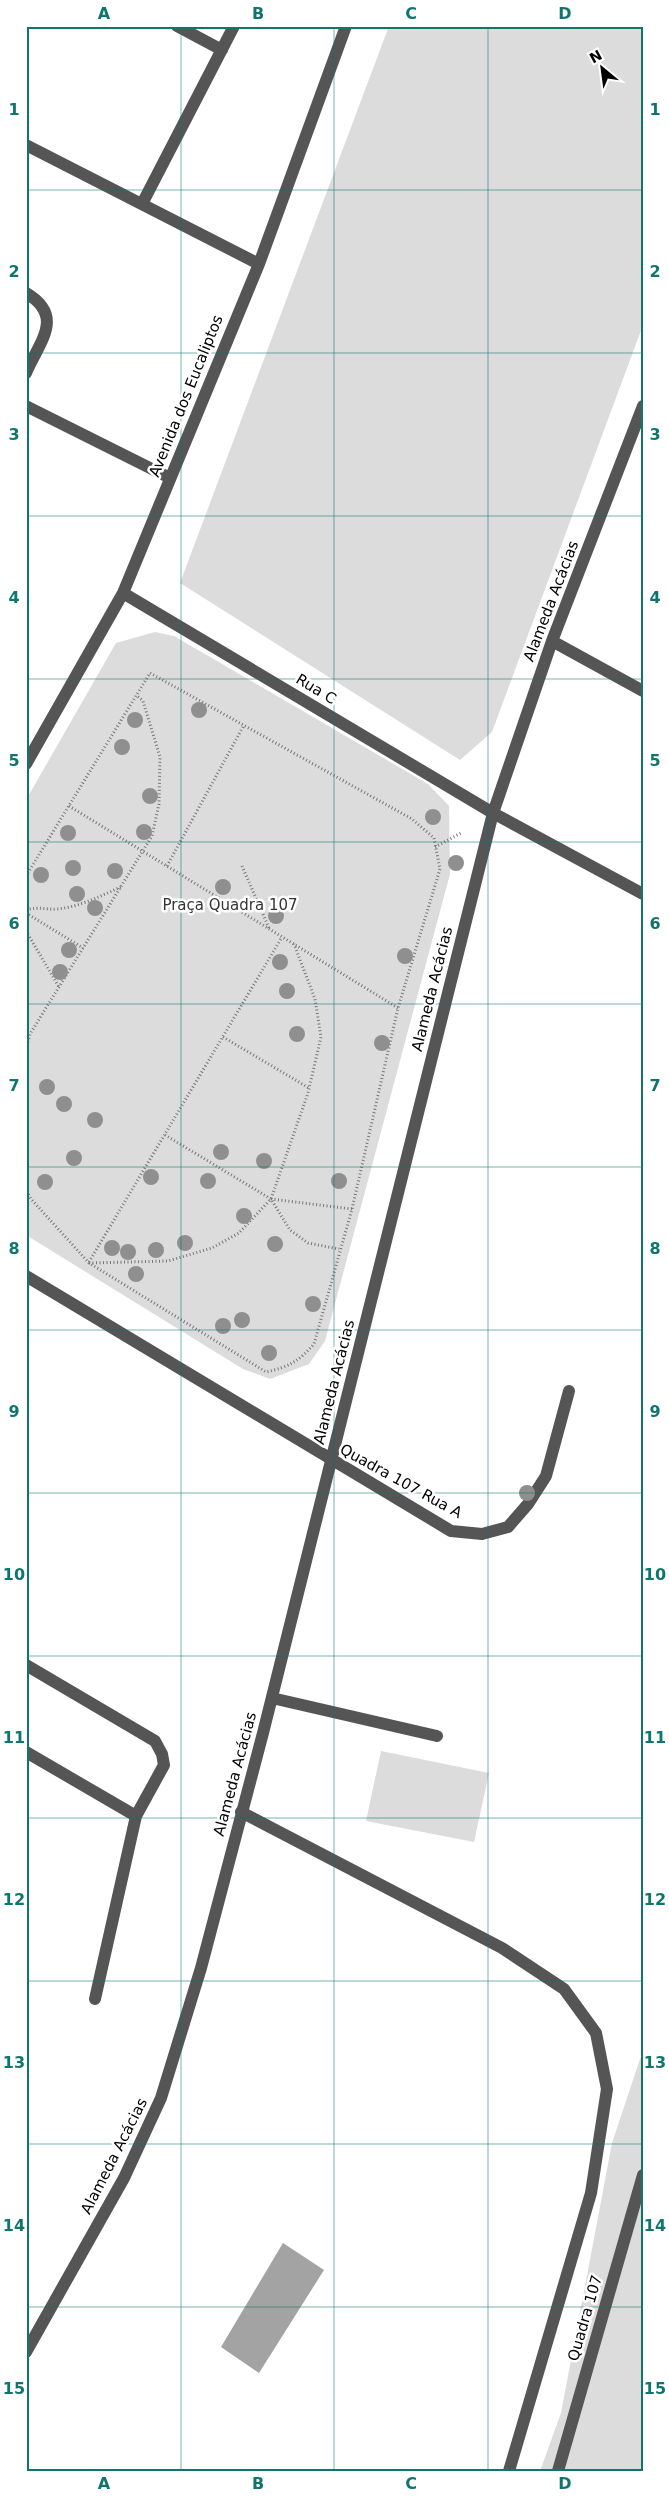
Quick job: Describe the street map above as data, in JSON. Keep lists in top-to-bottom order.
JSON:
{
  "streets": {
    "street": [
      "Avenida dos Eucaliptos",
      "Alameda Acácias",
      "Rua C",
      "Quadra 107 Rua A",
      "Quadra 107"
    ]
  },
  "crossings": [
    ["Avenida dos Eucaliptos", "Rua C"],
    ["Alameda Acácias", "Rua C"],
    ["Alameda Acácias", "Quadra 107 Rua A"]
  ],
  "parks": ["Praça Quadra 107"],
  "north": "top left",
  "grid": {
    "columns": [
      "A",
      "B",
      "C",
      "D"
    ],
    "rows": [
      "1",
      "2",
      "3",
      "4",
      "5",
      "6",
      "7",
      "8",
      "9",
      "10",
      "11",
      "12",
      "13",
      "14",
      "15"
    ]
  }
}
